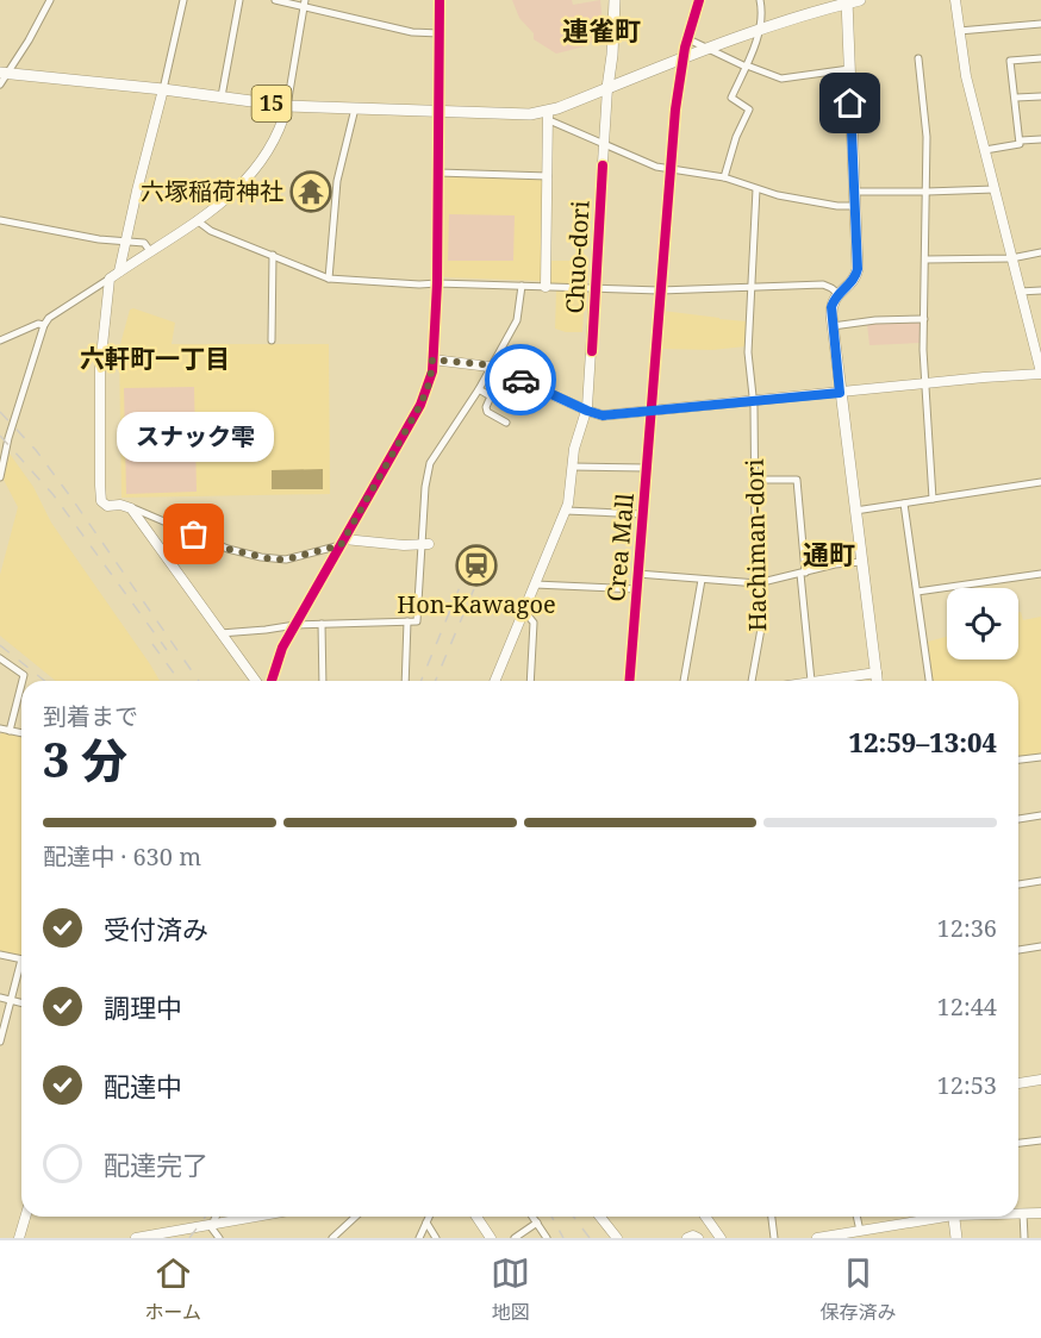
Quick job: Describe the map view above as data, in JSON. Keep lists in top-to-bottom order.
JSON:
{
  "streets": {
    "main road": ["15", "Chuo-dori"],
    "street": ["Hachiman-dori", "Crea Mall"]
  },
  "crossings": [
    ["15", "Chuo-dori"],
    ["15", "Crea Mall"]
  ],
  "districts": ["連雀町", "六軒町一丁目", "通町"],
  "places": {
    "temple": ["六塚稲荷神社"],
    "other": ["スナック雫"],
    "station": ["Hon-Kawagoe"]
  },
  "page": {
    "bubble": "スナック雫",
    "heading": ["3 分", "到着まで", "12:59–13:04"],
    "bar": "配達中 · 630 m",
    "list": [
      ["受付済み", "12:36"],
      ["調理中", "12:44"],
      ["配達中", "12:53"],
      "配達完了"
    ],
    "tabs": ["ホーム", "地図", "保存済み"]
  }
}
